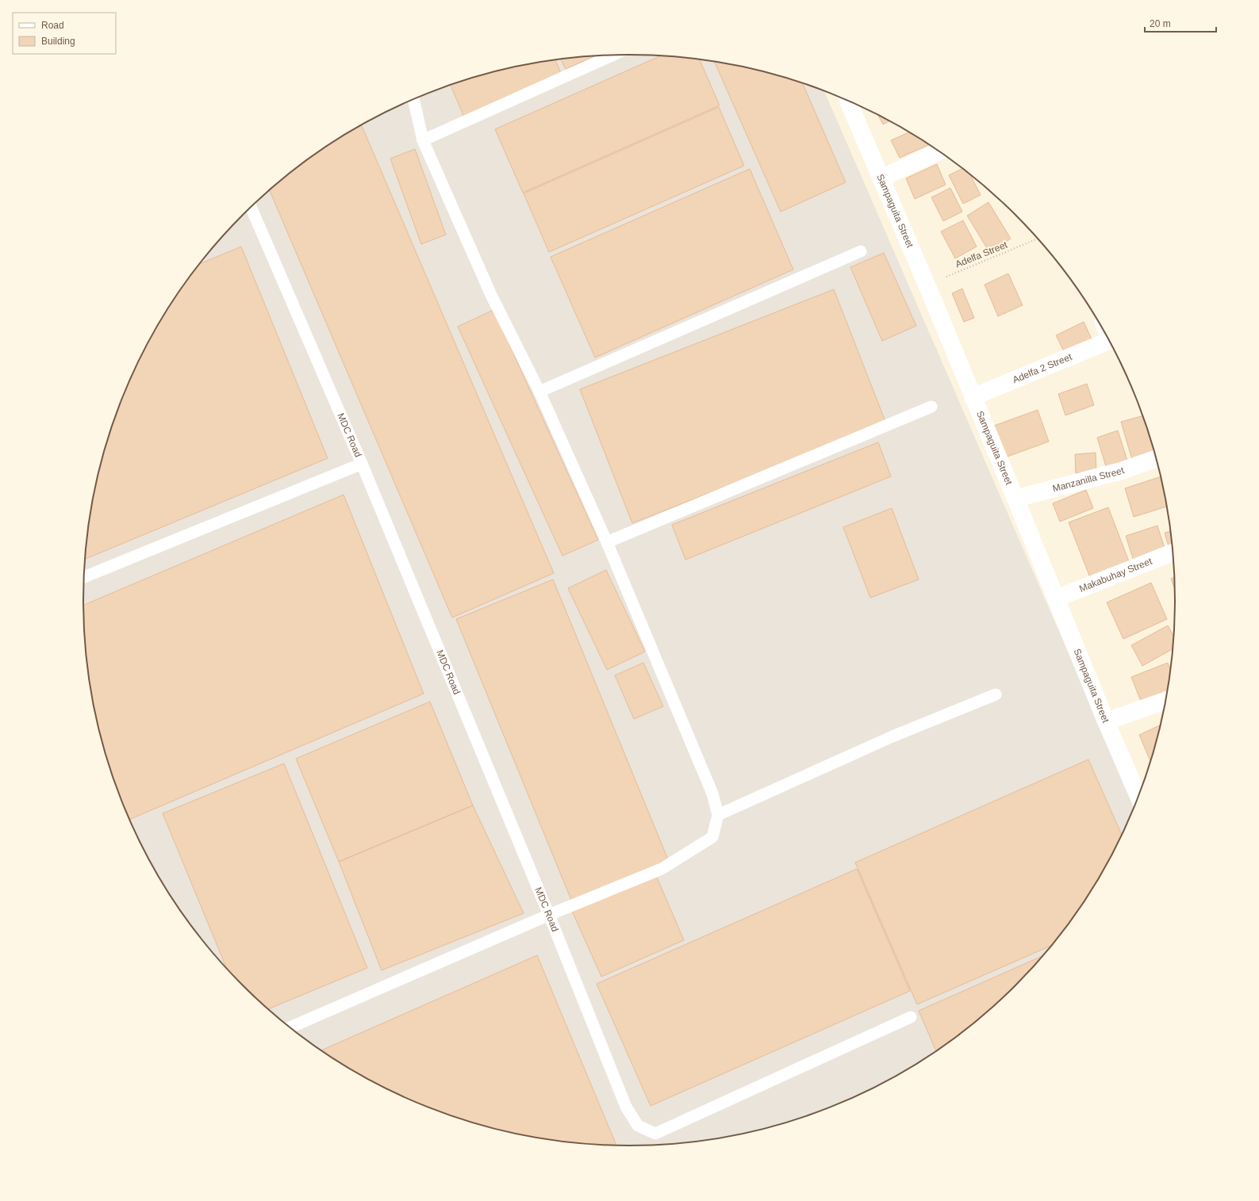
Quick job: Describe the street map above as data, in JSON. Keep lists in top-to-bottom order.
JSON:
{
  "streets": {
    "street": [
      "Sampaguita Street",
      "Adelfa 2 Street",
      "Manzanilla Street",
      "Makabuhay Street"
    ],
    "lane": ["MDC Road"],
    "path": ["Adelfa Street"]
  },
  "crossings": [
    ["Sampaguita Street", "Adelfa Street"],
    ["Sampaguita Street", "Adelfa 2 Street"],
    ["Sampaguita Street", "Manzanilla Street"],
    ["Sampaguita Street", "Makabuhay Street"]
  ],
  "legend": ["Road", "Building"],
  "scale_bar": "20 m"
}
